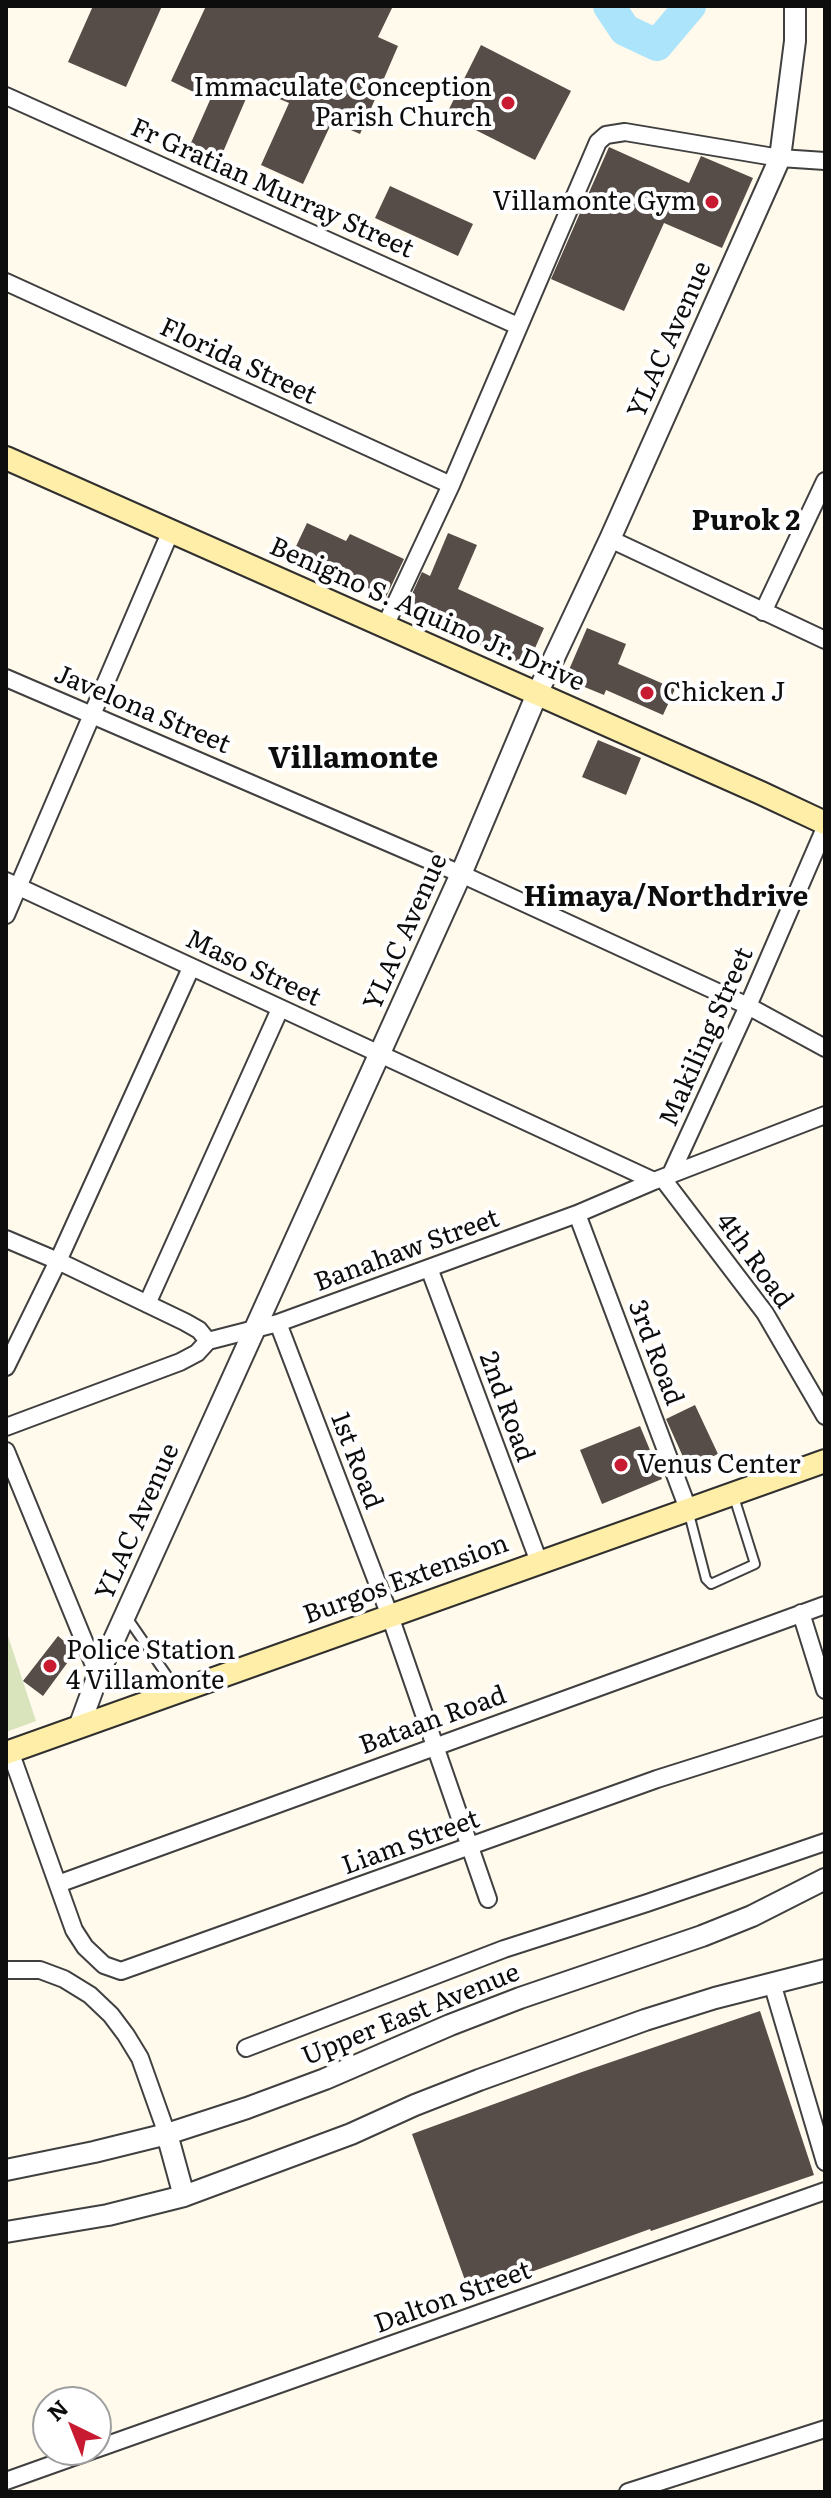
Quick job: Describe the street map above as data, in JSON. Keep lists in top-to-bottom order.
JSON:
{
  "streets": {
    "main road": ["Benigno S. Aquino Jr. Drive", "Burgos Extension"],
    "street": [
      "Fr Gratian Murray Street",
      "YLAC Avenue",
      "Florida Street",
      "Javelona Street",
      "Maso Street",
      "Makiling Street",
      "Banahaw Street",
      "4th Road",
      "3rd Road",
      "2nd Road",
      "1st Road",
      "Bataan Road",
      "Liam Street",
      "Upper East Avenue",
      "Dalton Street"
    ]
  },
  "crossings": [
    ["YLAC Avenue", "Benigno S. Aquino Jr. Drive"],
    ["YLAC Avenue", "Javelona Street"],
    ["YLAC Avenue", "Maso Street"],
    ["YLAC Avenue", "Banahaw Street"],
    ["YLAC Avenue", "Burgos Extension"],
    ["Benigno S. Aquino Jr. Drive", "Makiling Street"],
    ["Javelona Street", "Makiling Street"],
    ["Maso Street", "Makiling Street"],
    ["Maso Street", "Banahaw Street"],
    ["Maso Street", "4th Road"],
    ["Makiling Street", "Banahaw Street"],
    ["Makiling Street", "4th Road"],
    ["Banahaw Street", "4th Road"],
    ["Banahaw Street", "3rd Road"],
    ["Banahaw Street", "2nd Road"],
    ["Banahaw Street", "1st Road"],
    ["3rd Road", "Burgos Extension"],
    ["2nd Road", "Burgos Extension"],
    ["1st Road", "Burgos Extension"],
    ["1st Road", "Bataan Road"],
    ["1st Road", "Liam Street"],
    ["Bataan Road", "Liam Street"]
  ],
  "districts": ["Purok 2", "Villamonte", "Himaya/Northdrive"],
  "places": [
    "Immaculate Conception Parish Church",
    "Villamonte Gym",
    "Chicken J",
    "Venus Center",
    "Police Station 4 Villamonte"
  ],
  "north": "top left"
}
